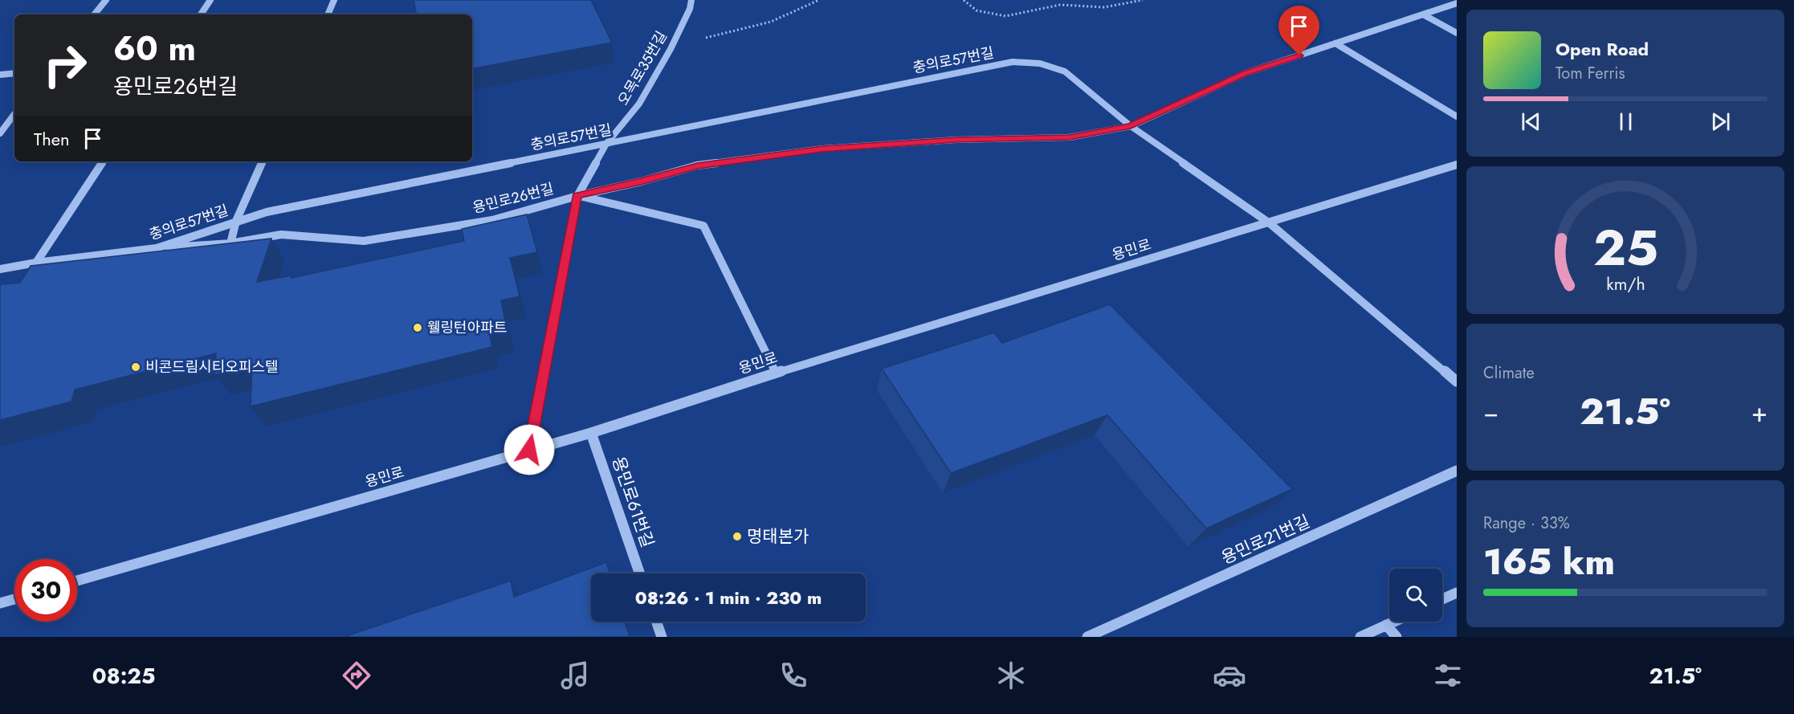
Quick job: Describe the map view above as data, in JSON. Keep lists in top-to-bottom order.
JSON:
{
  "streets": {
    "street": [
      "충의로57번길",
      "오목로35번길",
      "용민로26번길",
      "용민로",
      "용민로61번길",
      "용민로21번길"
    ]
  },
  "crossings": [
    ["충의로57번길", "오목로35번길"],
    ["충의로57번길", "용민로26번길"],
    ["충의로57번길", "용민로"],
    ["오목로35번길", "용민로26번길"],
    ["오목로35번길", "용민로"],
    ["용민로", "용민로61번길"]
  ],
  "places": ["웰링턴아파트", "비콘드림시티오피스텔", "명태본가"],
  "page": {
    "turn": ["60 m", "용민로26번길"],
    "song": ["Open Road", "Tom Ferris"],
    "then": "Then",
    "tile": [
      "Climate",
      ["Range · 33%", "165 km"]
    ],
    "heat": ["−", "21.5°", "+"],
    "limit": "30",
    "trip": "08:26 · 1 min · 230 m",
    "tabs": ["08:25", "21.5°"],
    "gauge": ["25", "km/h"]
  }
}
